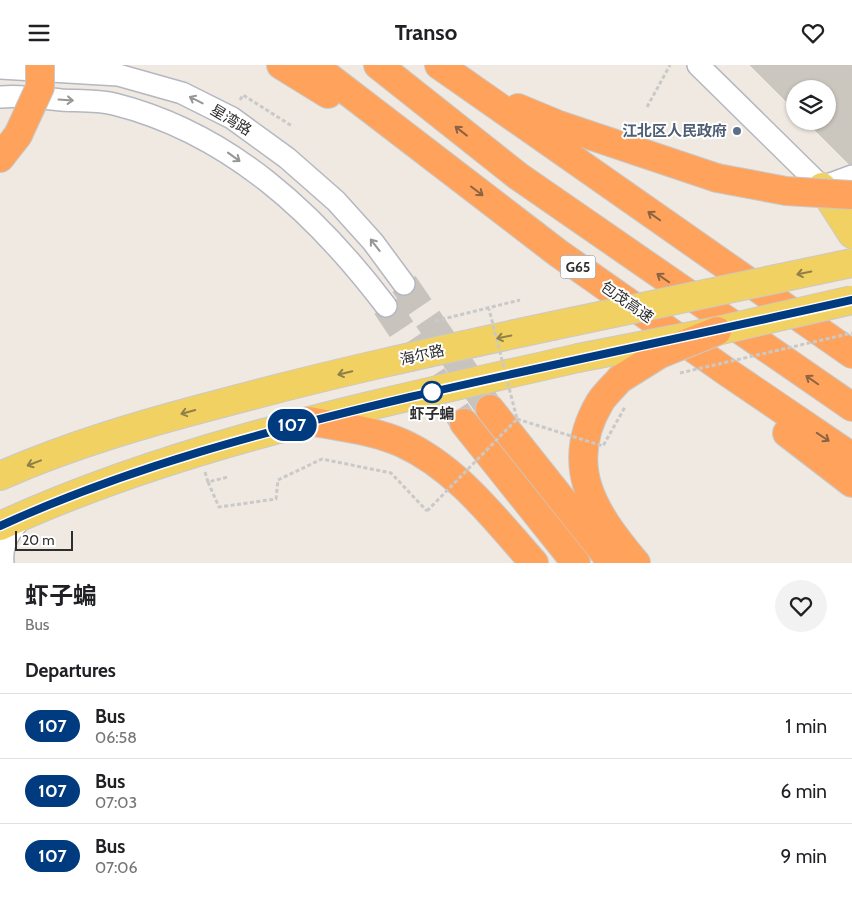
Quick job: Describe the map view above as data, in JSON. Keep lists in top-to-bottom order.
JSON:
{
  "streets": {
    "highway": ["G65", "包茂高速"],
    "main road": ["海尔路"],
    "street": ["星湾路"]
  },
  "places": ["江北区人民政府", "虾子蝙"],
  "lines": ["bus line 107"],
  "scale_bar": "20 m",
  "page": {
    "header": "Transo",
    "on_map": "107",
    "scale": "20 m",
    "heading": [
      ["虾子蝙", "Bus"],
      "Departures"
    ],
    "list": [
      {
        "mark": "107",
        "name": "Bus",
        "note": "06:58",
        "value": "1 min"
      },
      {
        "mark": "107",
        "name": "Bus",
        "note": "07:03",
        "value": "6 min"
      },
      {
        "mark": "107",
        "name": "Bus",
        "note": "07:06",
        "value": "9 min"
      }
    ]
  }
}
